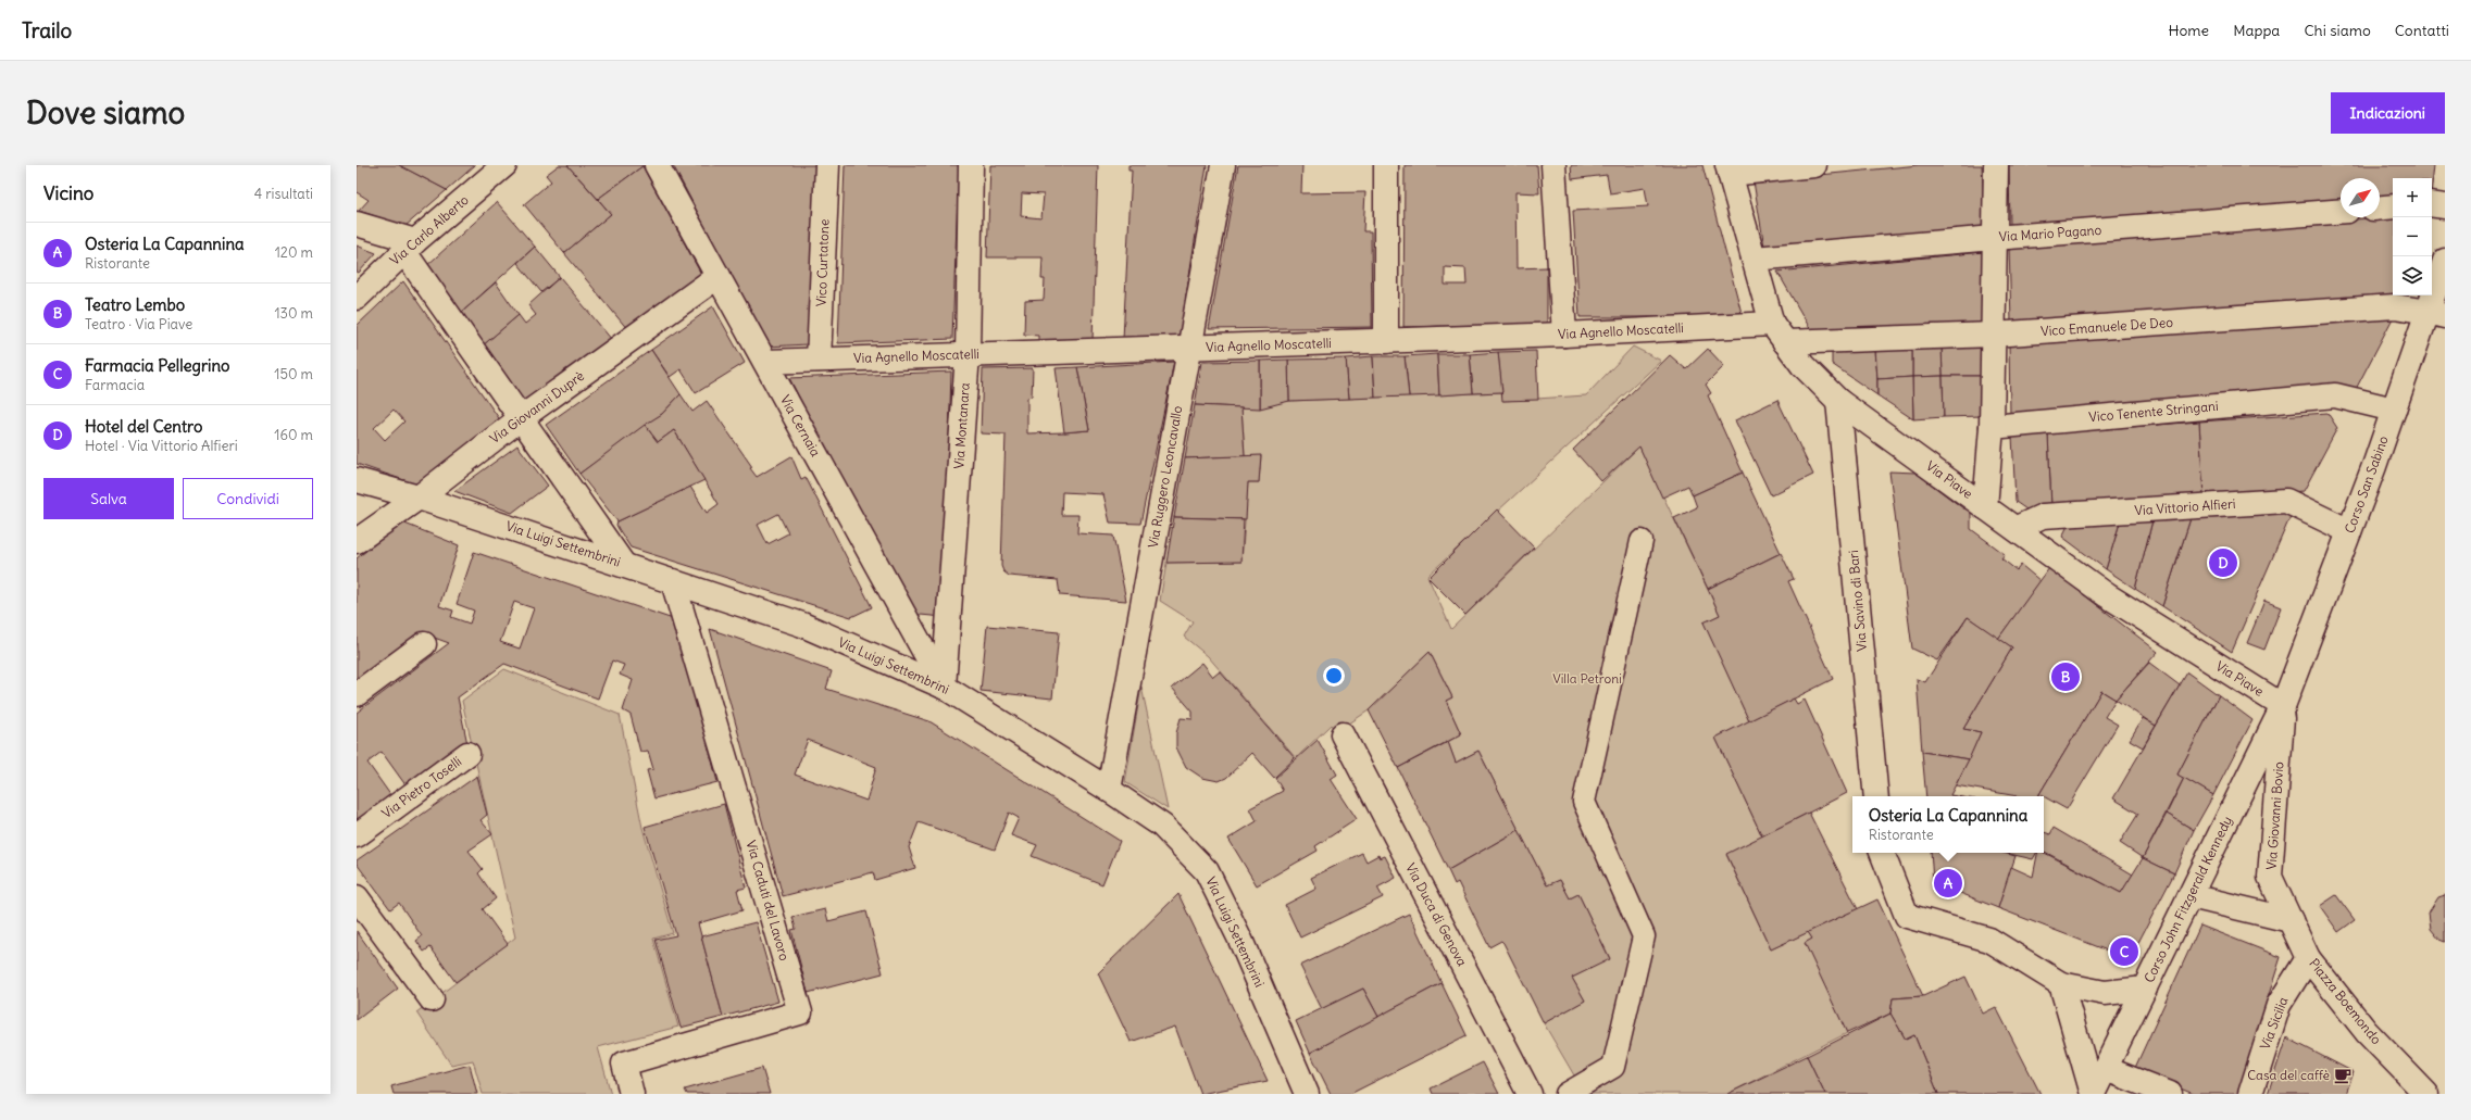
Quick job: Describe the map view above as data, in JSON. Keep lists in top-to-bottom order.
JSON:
{
  "streets": {
    "street": [
      "Via Carlo Alberto",
      "Via Mario Pagano",
      "Vico Curtatone",
      "Vico Emanuele De Deo",
      "Via Agnello Moscatelli",
      "Via Giovanni Duprè",
      "Vico Tenente Stringani",
      "Via Cernaia",
      "Via Montanara",
      "Via Ruggero Leoncavallo",
      "Via Piave",
      "Corso San Sabino",
      "Via Vittorio Alfieri",
      "Via Luigi Settembrini",
      "Via Savino di Bari",
      "Via Pietro Toselli",
      "Via Giovanni Bovio",
      "Corso John Fitzgerald Kennedy",
      "Via Caduti del Lavoro",
      "Via Duca di Genova",
      "Piazza Boemondo",
      "Via Sicilia"
    ]
  },
  "crossings": [
    ["Via Mario Pagano", "Via Piave"],
    ["Vico Curtatone", "Via Agnello Moscatelli"],
    ["Vico Emanuele De Deo", "Via Agnello Moscatelli"],
    ["Vico Emanuele De Deo", "Via Piave"],
    ["Vico Emanuele De Deo", "Corso San Sabino"],
    ["Via Agnello Moscatelli", "Via Cernaia"],
    ["Via Agnello Moscatelli", "Via Montanara"],
    ["Via Agnello Moscatelli", "Via Ruggero Leoncavallo"],
    ["Via Agnello Moscatelli", "Via Piave"],
    ["Via Giovanni Duprè", "Via Cernaia"],
    ["Via Giovanni Duprè", "Via Luigi Settembrini"],
    ["Vico Tenente Stringani", "Corso San Sabino"],
    ["Via Cernaia", "Via Montanara"],
    ["Via Cernaia", "Via Luigi Settembrini"],
    ["Via Montanara", "Via Luigi Settembrini"],
    ["Via Ruggero Leoncavallo", "Via Luigi Settembrini"],
    ["Via Piave", "Corso San Sabino"],
    ["Via Piave", "Via Vittorio Alfieri"],
    ["Via Piave", "Via Savino di Bari"],
    ["Via Piave", "Via Giovanni Bovio"],
    ["Via Piave", "Corso John Fitzgerald Kennedy"],
    ["Corso San Sabino", "Via Vittorio Alfieri"],
    ["Corso San Sabino", "Via Giovanni Bovio"],
    ["Corso San Sabino", "Corso John Fitzgerald Kennedy"],
    ["Via Luigi Settembrini", "Via Caduti del Lavoro"],
    ["Via Giovanni Bovio", "Corso John Fitzgerald Kennedy"],
    ["Via Giovanni Bovio", "Piazza Boemondo"],
    ["Piazza Boemondo", "Via Sicilia"]
  ],
  "parks": ["Villa Petroni"],
  "places": {
    "cafe": ["Casa del caffè"]
  },
  "north": "top right",
  "page": {
    "header": "Trailo",
    "nav": [
      "Home",
      "Mappa",
      "Chi siamo",
      "Contatti"
    ],
    "buttons": [
      "Indicazioni",
      ["Salva", "Condividi"]
    ],
    "title": "Dove siamo",
    "heading": ["Vicino", "4 risultati"],
    "map_buttons": ["+", "−"],
    "list": [
      {
        "mark": "A",
        "name": "Osteria La Capannina",
        "note": "Ristorante",
        "value": "120 m"
      },
      {
        "mark": "B",
        "name": "Teatro Lembo",
        "note": "Teatro · Via Piave",
        "value": "130 m"
      },
      {
        "mark": "C",
        "name": "Farmacia Pellegrino",
        "note": "Farmacia",
        "value": "150 m"
      },
      {
        "mark": "D",
        "name": "Hotel del Centro",
        "note": "Hotel · Via Vittorio Alfieri",
        "value": "160 m"
      }
    ],
    "pins": [
      "D",
      "B",
      "A",
      "C"
    ],
    "popup": ["Osteria La Capannina", "Ristorante"]
  }
}
